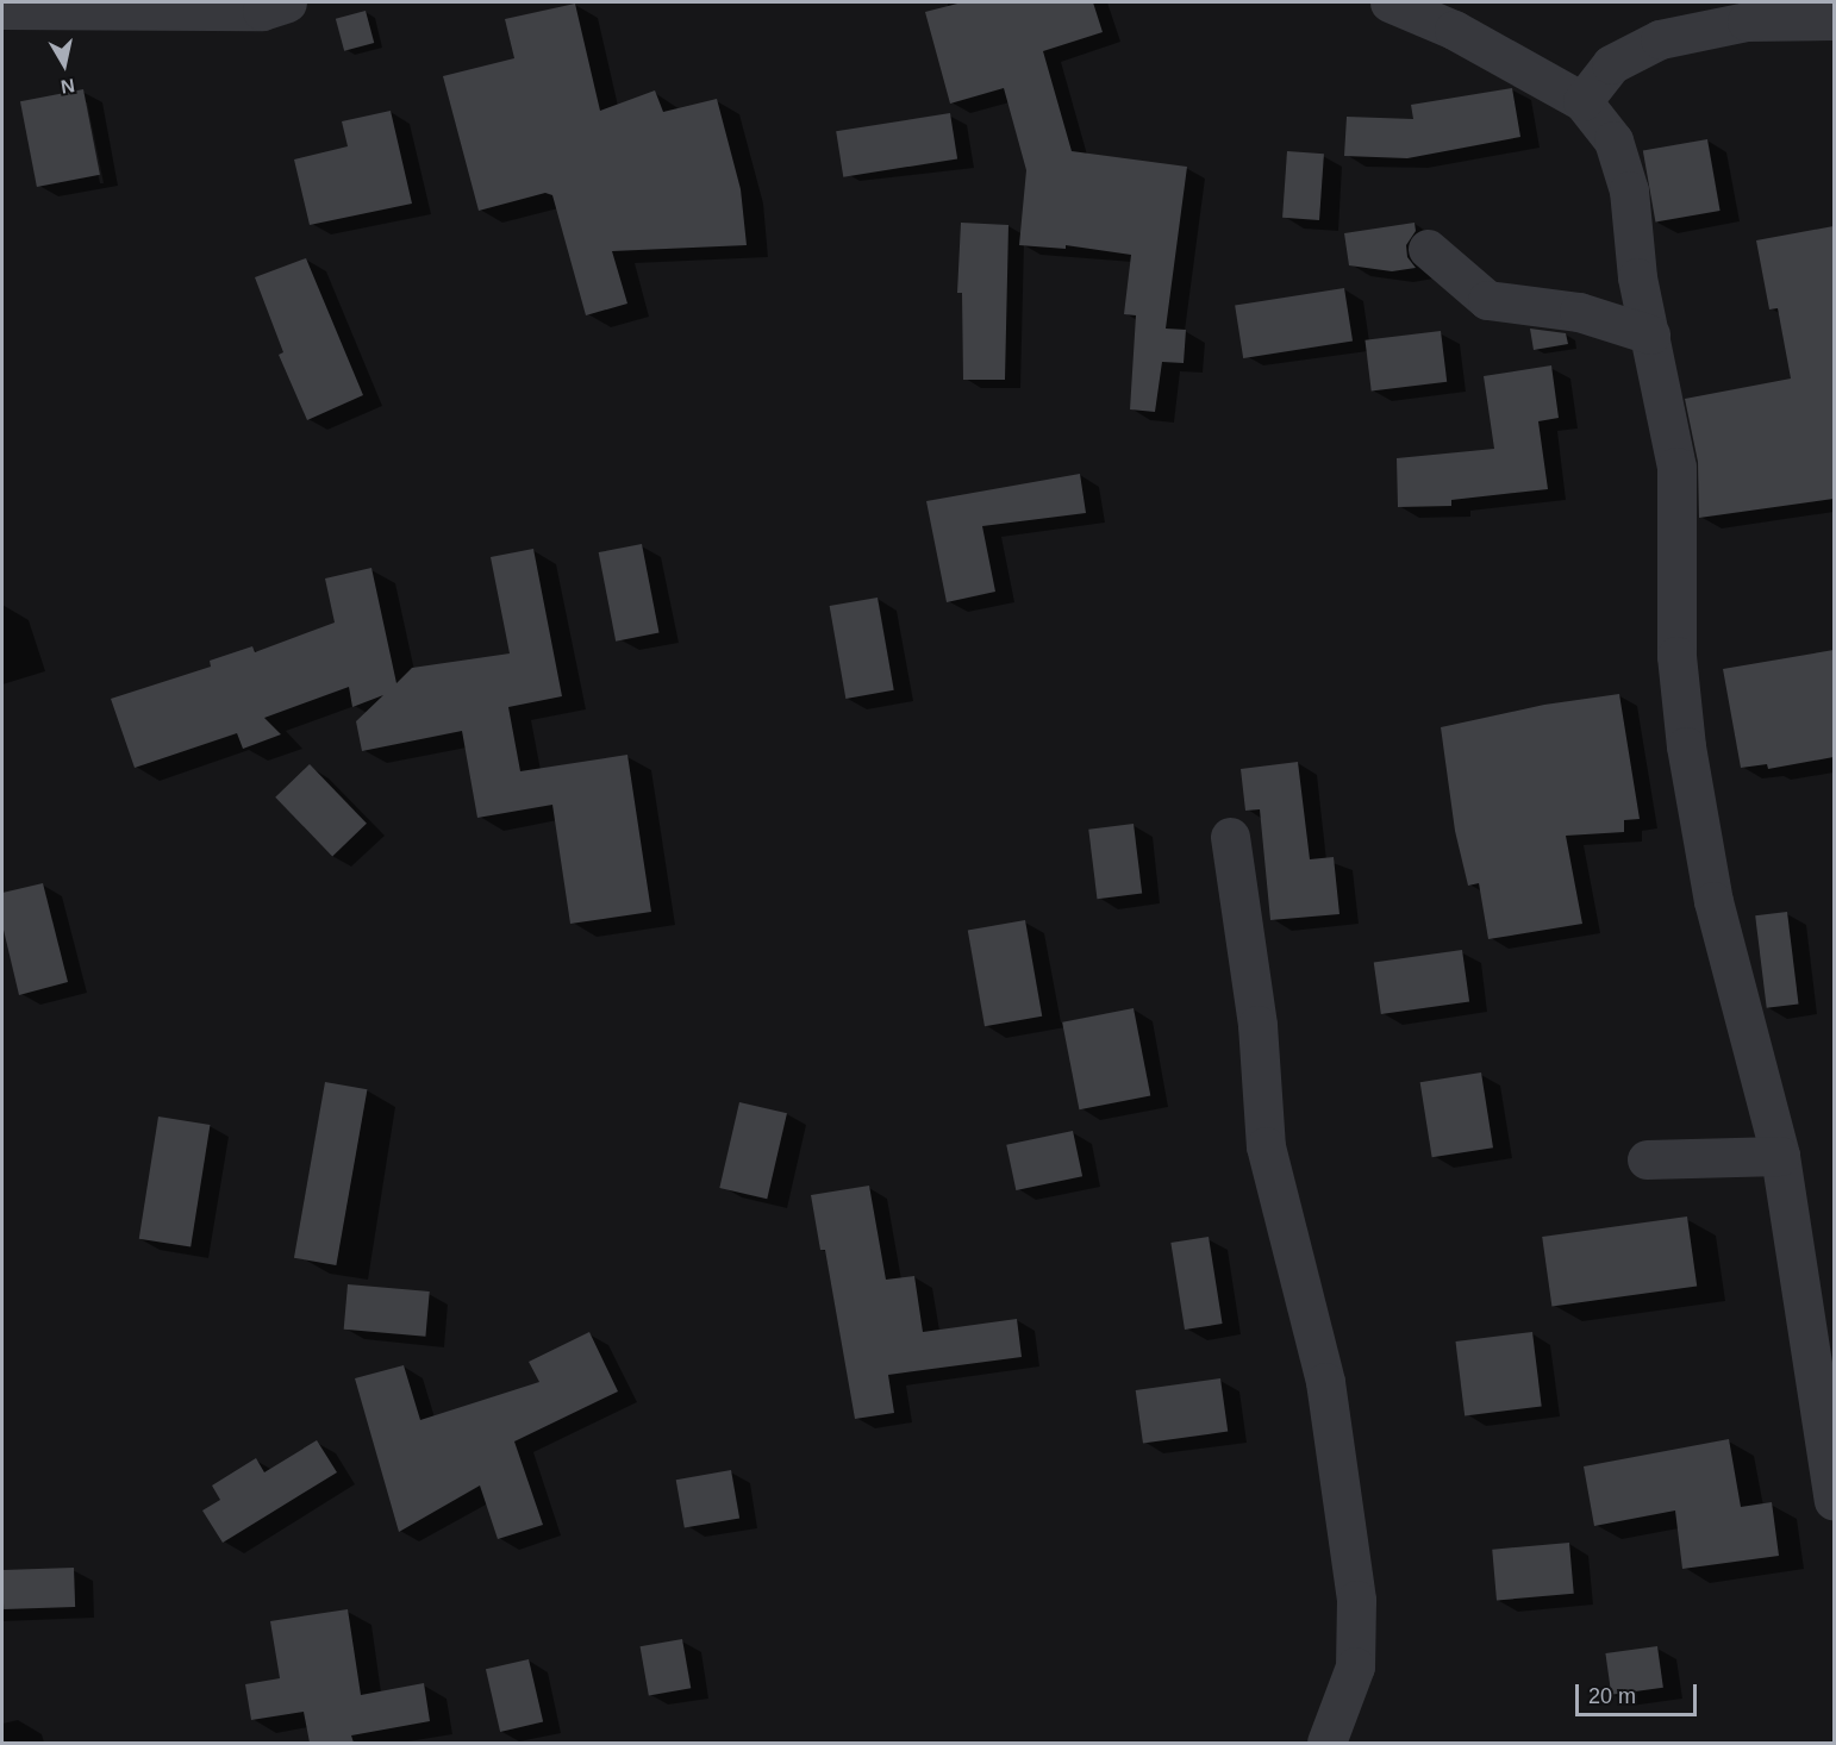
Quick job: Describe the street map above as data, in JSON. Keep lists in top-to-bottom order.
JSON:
{
  "scale_bar": "20 m",
  "north": "bottom"
}
